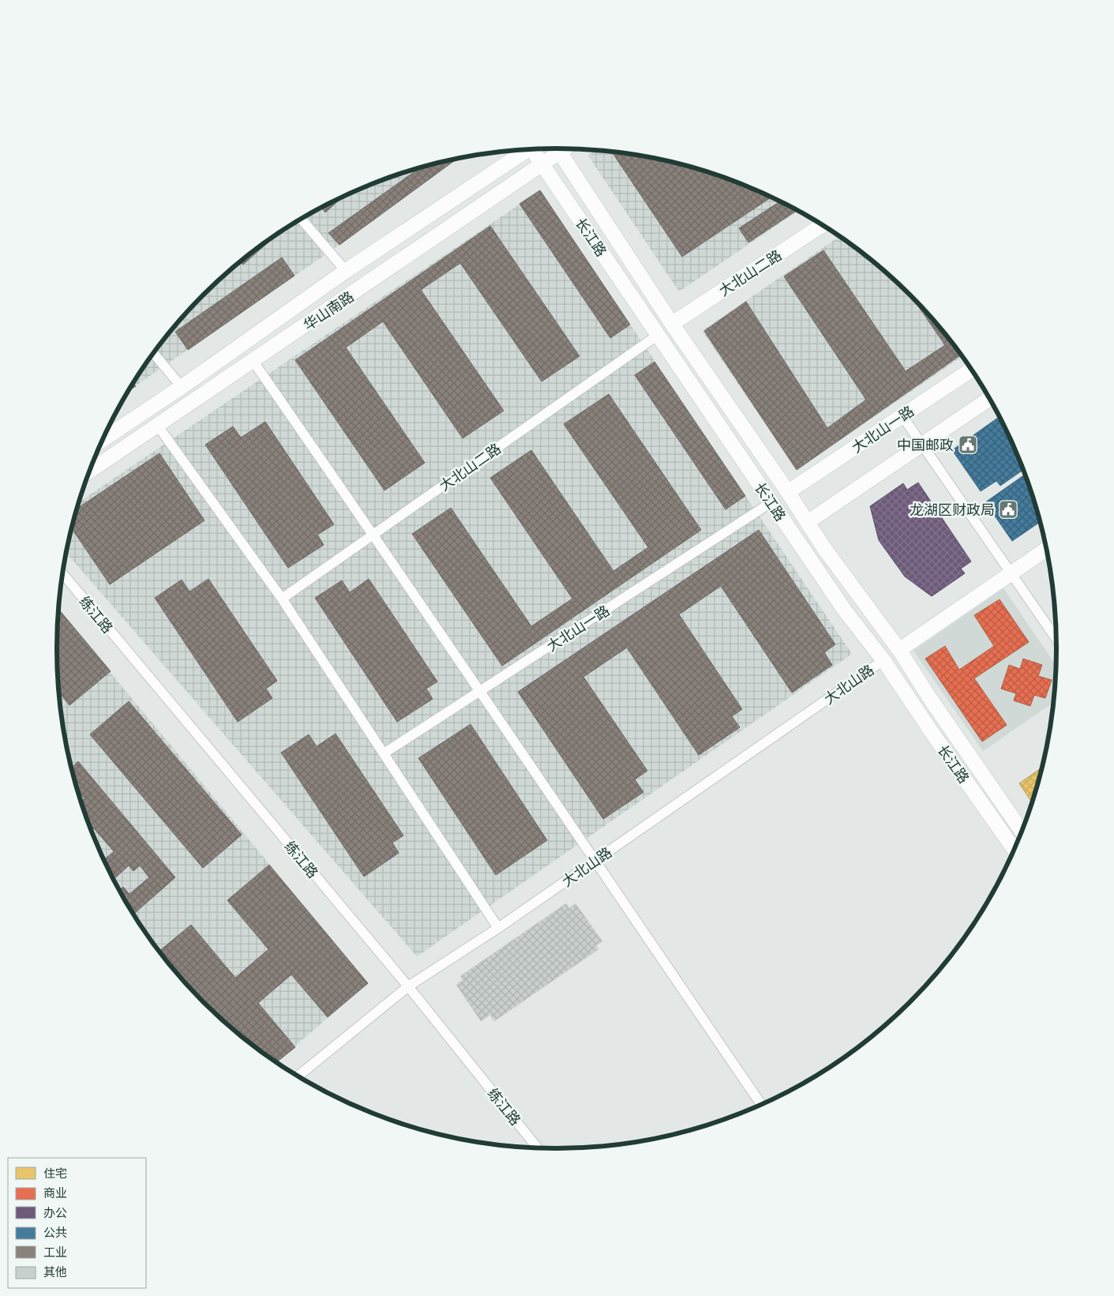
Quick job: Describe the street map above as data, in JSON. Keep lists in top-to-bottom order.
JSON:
{
  "streets": {
    "street": [
      "长江路",
      "大北山二路",
      "华山南路",
      "大北山一路",
      "练江路",
      "大北山路"
    ]
  },
  "crossings": [
    ["长江路", "大北山二路"],
    ["长江路", "华山南路"],
    ["长江路", "大北山一路"],
    ["长江路", "大北山路"],
    ["练江路", "大北山路"]
  ],
  "places": {
    "public building": ["中国邮政", "龙湖区财政局"]
  },
  "legend": [
    "住宅",
    "商业",
    "办公",
    "公共",
    "工业",
    "其他"
  ]
}
